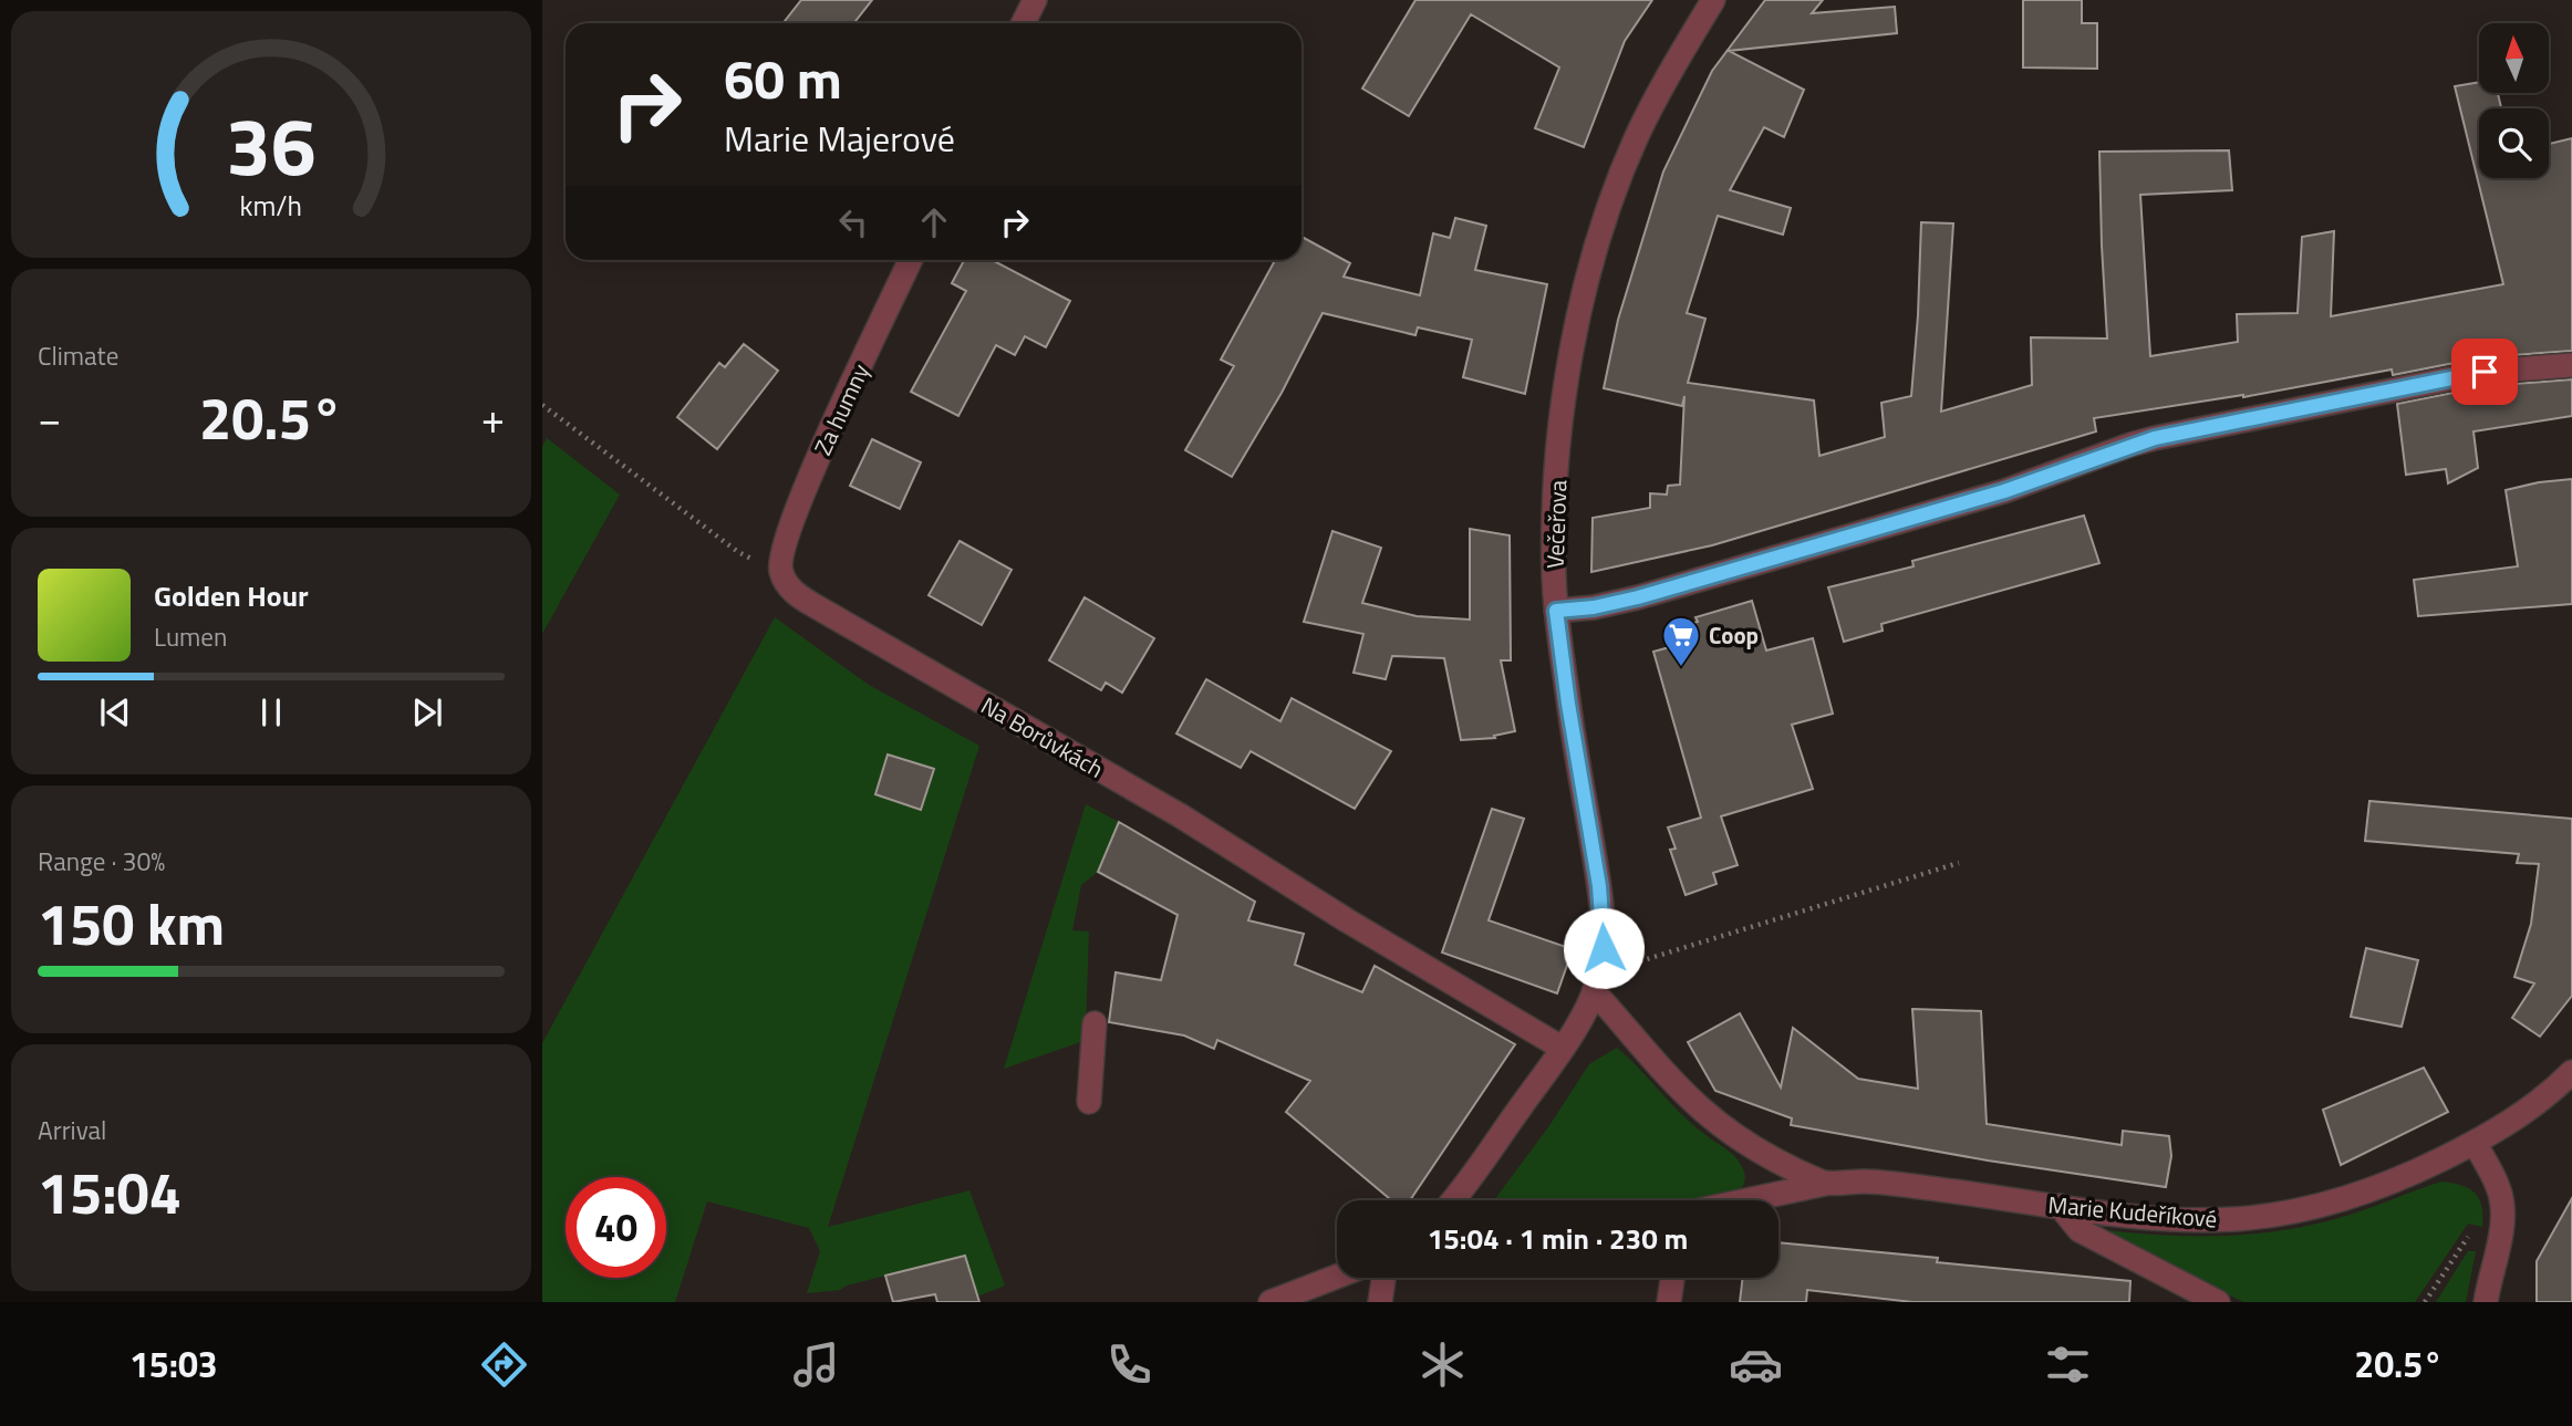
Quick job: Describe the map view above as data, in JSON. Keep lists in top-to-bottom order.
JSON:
{
  "streets": {
    "street": [
      "Za humny",
      "Večeřova",
      "Na Borůvkách",
      "Marie Kudeříkové"
    ]
  },
  "crossings": [
    ["Za humny", "Na Borůvkách"],
    ["Večeřova", "Na Borůvkách"],
    ["Večeřova", "Marie Kudeříkové"]
  ],
  "places": {
    "supermarket": ["Coop"]
  },
  "north": "top",
  "page": {
    "turn": ["60 m", "Marie Majerové"],
    "tile": [
      "Climate",
      ["Range · 30%", "150 km"],
      ["Arrival", "15:04"]
    ],
    "heat": ["−", "20.5°", "+"],
    "song": ["Golden Hour", "Lumen"],
    "limit": "40",
    "trip": "15:04 · 1 min · 230 m",
    "tabs": ["15:03", "20.5°"],
    "gauge": ["36", "km/h"]
  }
}
